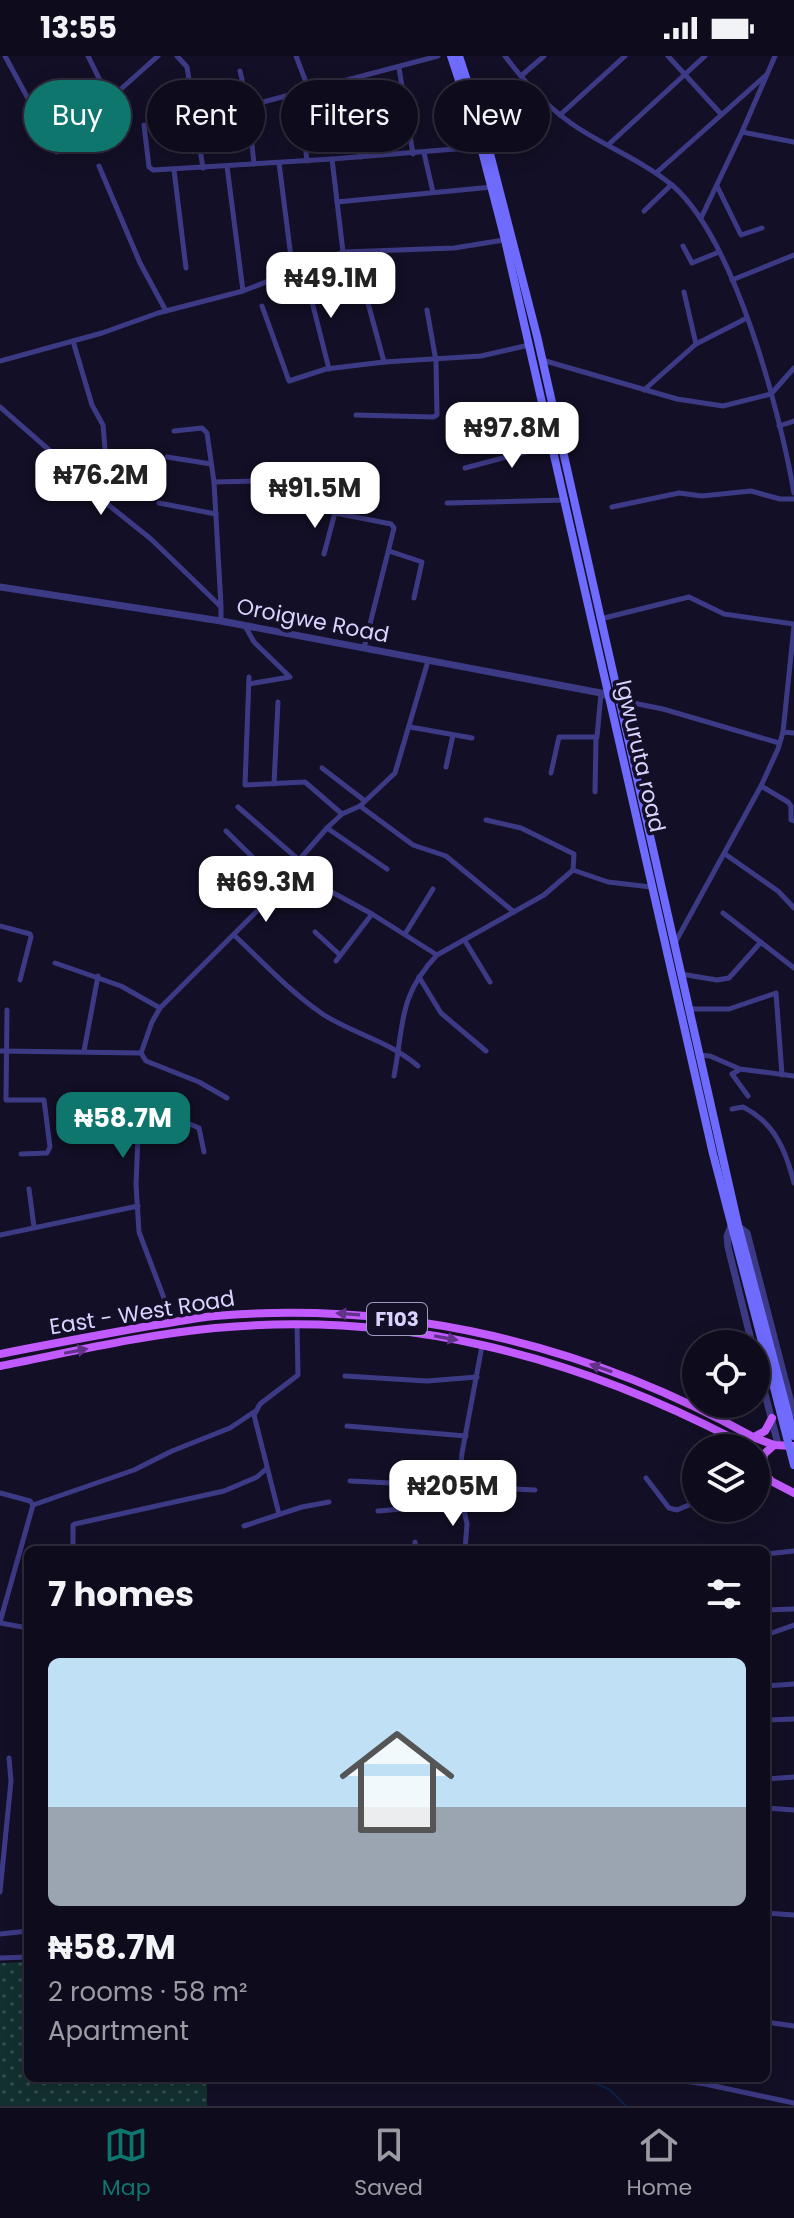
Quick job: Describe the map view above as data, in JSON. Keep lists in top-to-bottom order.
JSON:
{
  "streets": {
    "main road": ["Igwuruta road", "East - West Road", "F103"],
    "street": ["Oroigwe Road"]
  },
  "crossings": [
    ["Oroigwe Road", "Igwuruta road"]
  ],
  "page": {
    "status": "13:55",
    "chip": [
      "Buy",
      "Rent",
      "Filters",
      "New"
    ],
    "price": [
      "₦49.1M",
      "₦97.8M",
      "₦76.2M",
      "₦91.5M",
      "₦69.3M",
      "₦58.7M",
      "₦205M"
    ],
    "heading": "7 homes",
    "list": [
      {
        "name": "₦58.7M",
        "note": "2 rooms · 58 m² · Apartment"
      }
    ],
    "tabs": ["Map", "Saved", "Home"]
  }
}
